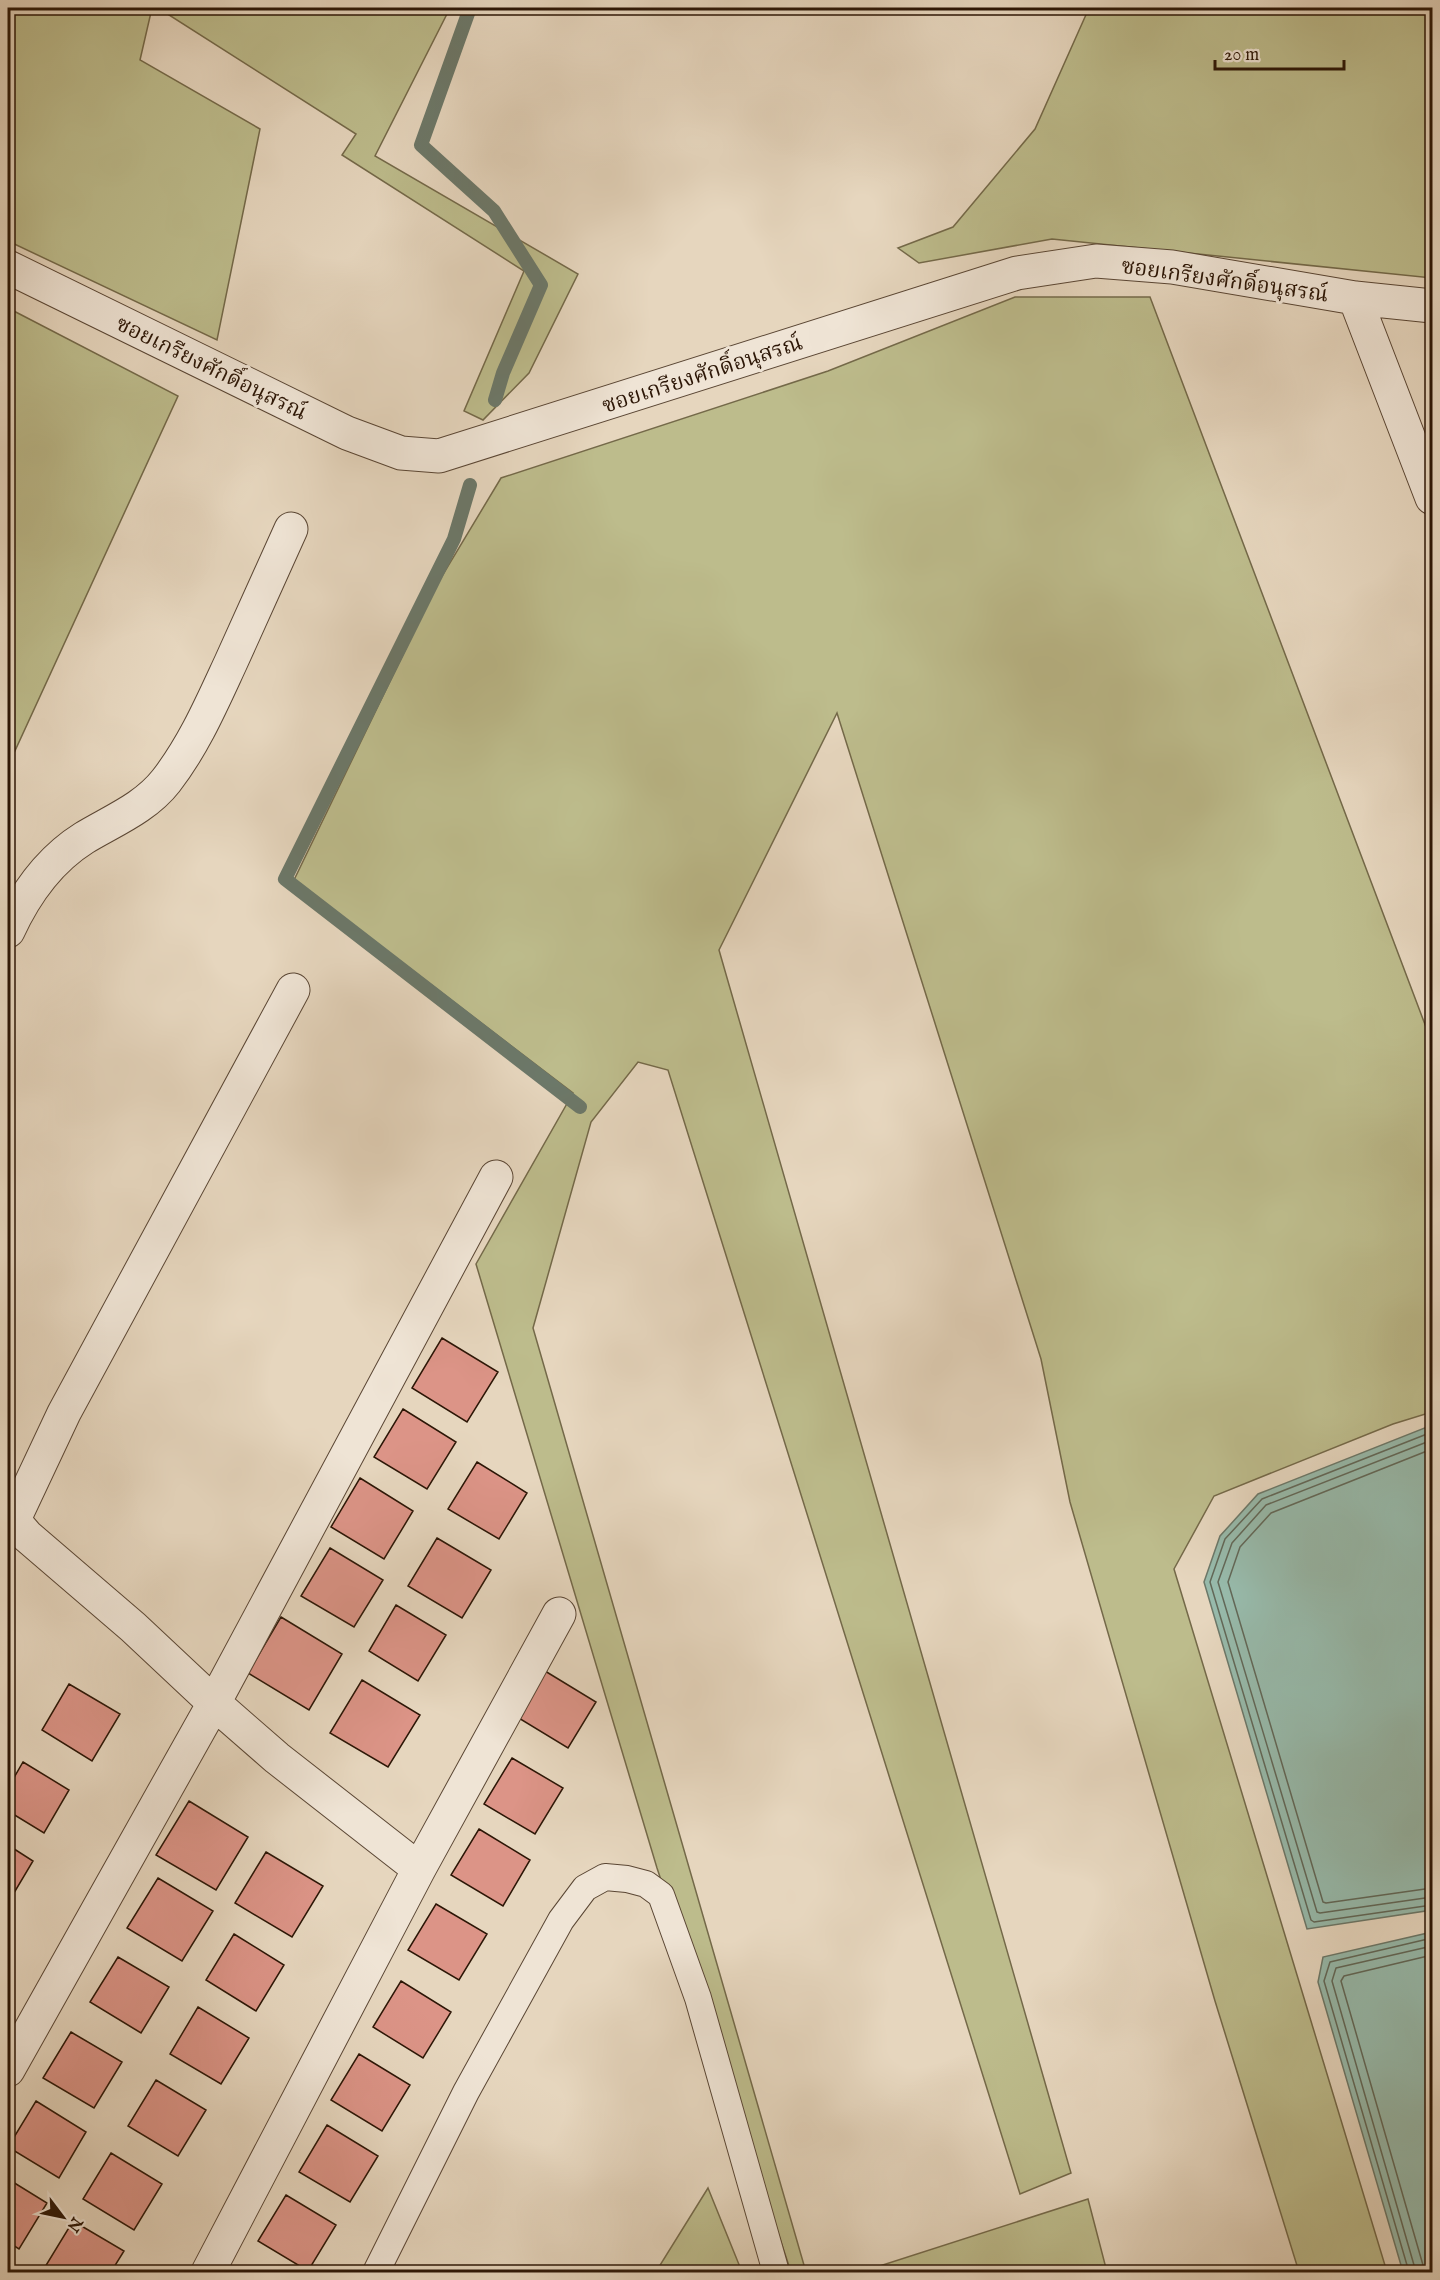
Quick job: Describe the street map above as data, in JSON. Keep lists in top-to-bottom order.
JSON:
{
  "streets": {
    "street": ["ซอยเกรียงศักดิ์อนุสรณ์"]
  },
  "scale_bar": "20 m",
  "north": "bottom right"
}
